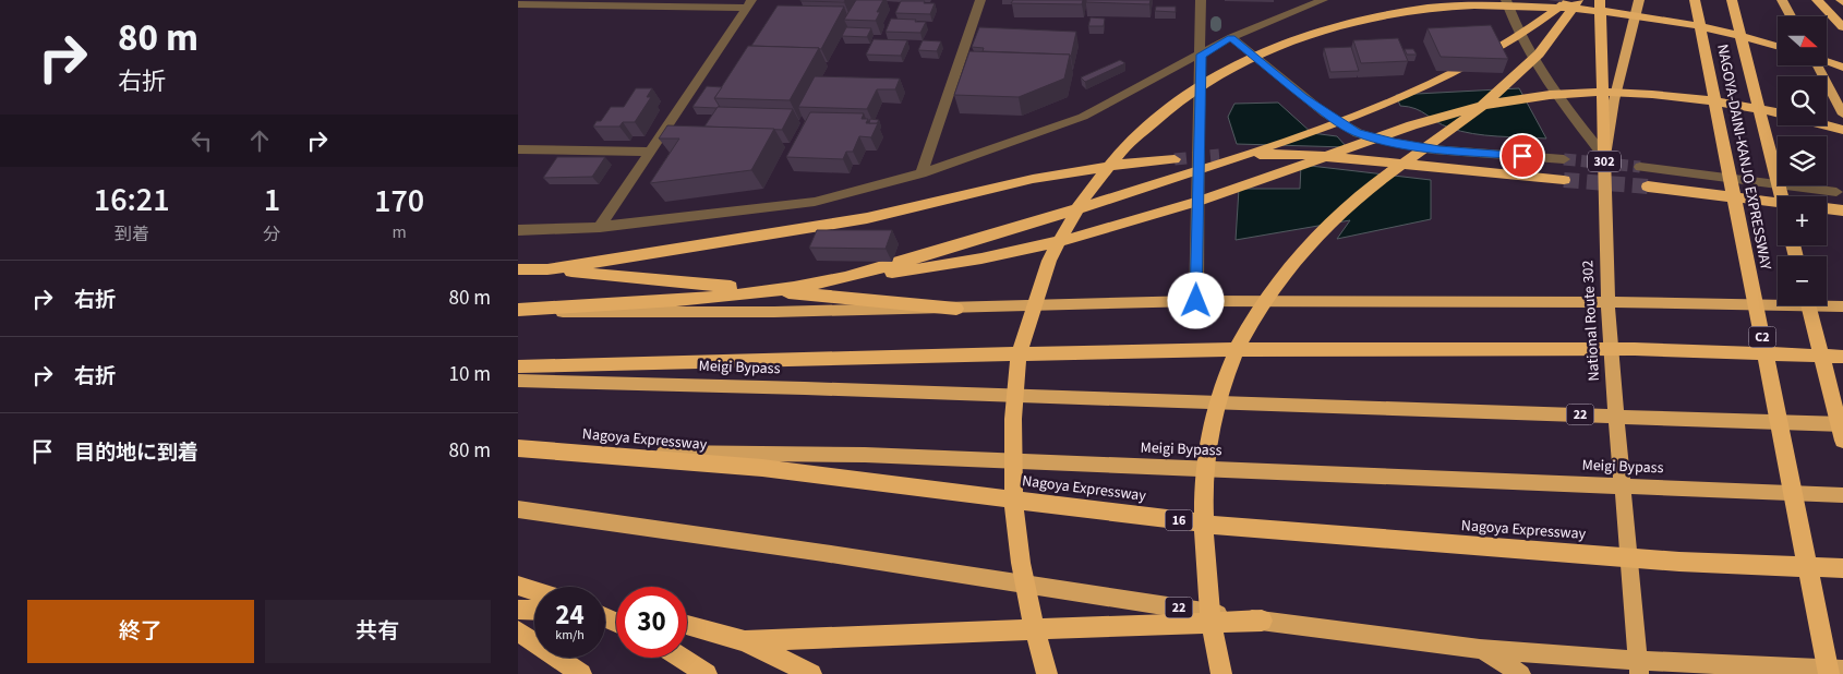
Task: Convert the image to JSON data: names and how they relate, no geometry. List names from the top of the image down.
{
  "streets": {
    "highway": [
      "NAGOYA-DAINI-KANJO EXPRESSWAY",
      "302",
      "National Route 302",
      "C2",
      "Meigi Bypass",
      "22",
      "Nagoya Expressway",
      "16"
    ]
  },
  "crossings": [
    ["National Route 302", "22"],
    ["Meigi Bypass", "Nagoya Expressway"]
  ],
  "north": "right",
  "page": {
    "turn": ["80 m", "右折"],
    "map_buttons": ["+", "−"],
    "eta": [
      "16:21",
      "到着",
      "1",
      "分",
      "170",
      "m"
    ],
    "list": [
      {
        "name": "右折",
        "value": "80 m"
      },
      {
        "name": "右折",
        "value": "10 m"
      },
      {
        "name": "目的地に到着",
        "value": "80 m"
      }
    ],
    "speed": "24 km/h",
    "limit": "30",
    "buttons": ["終了", "共有"]
  }
}
